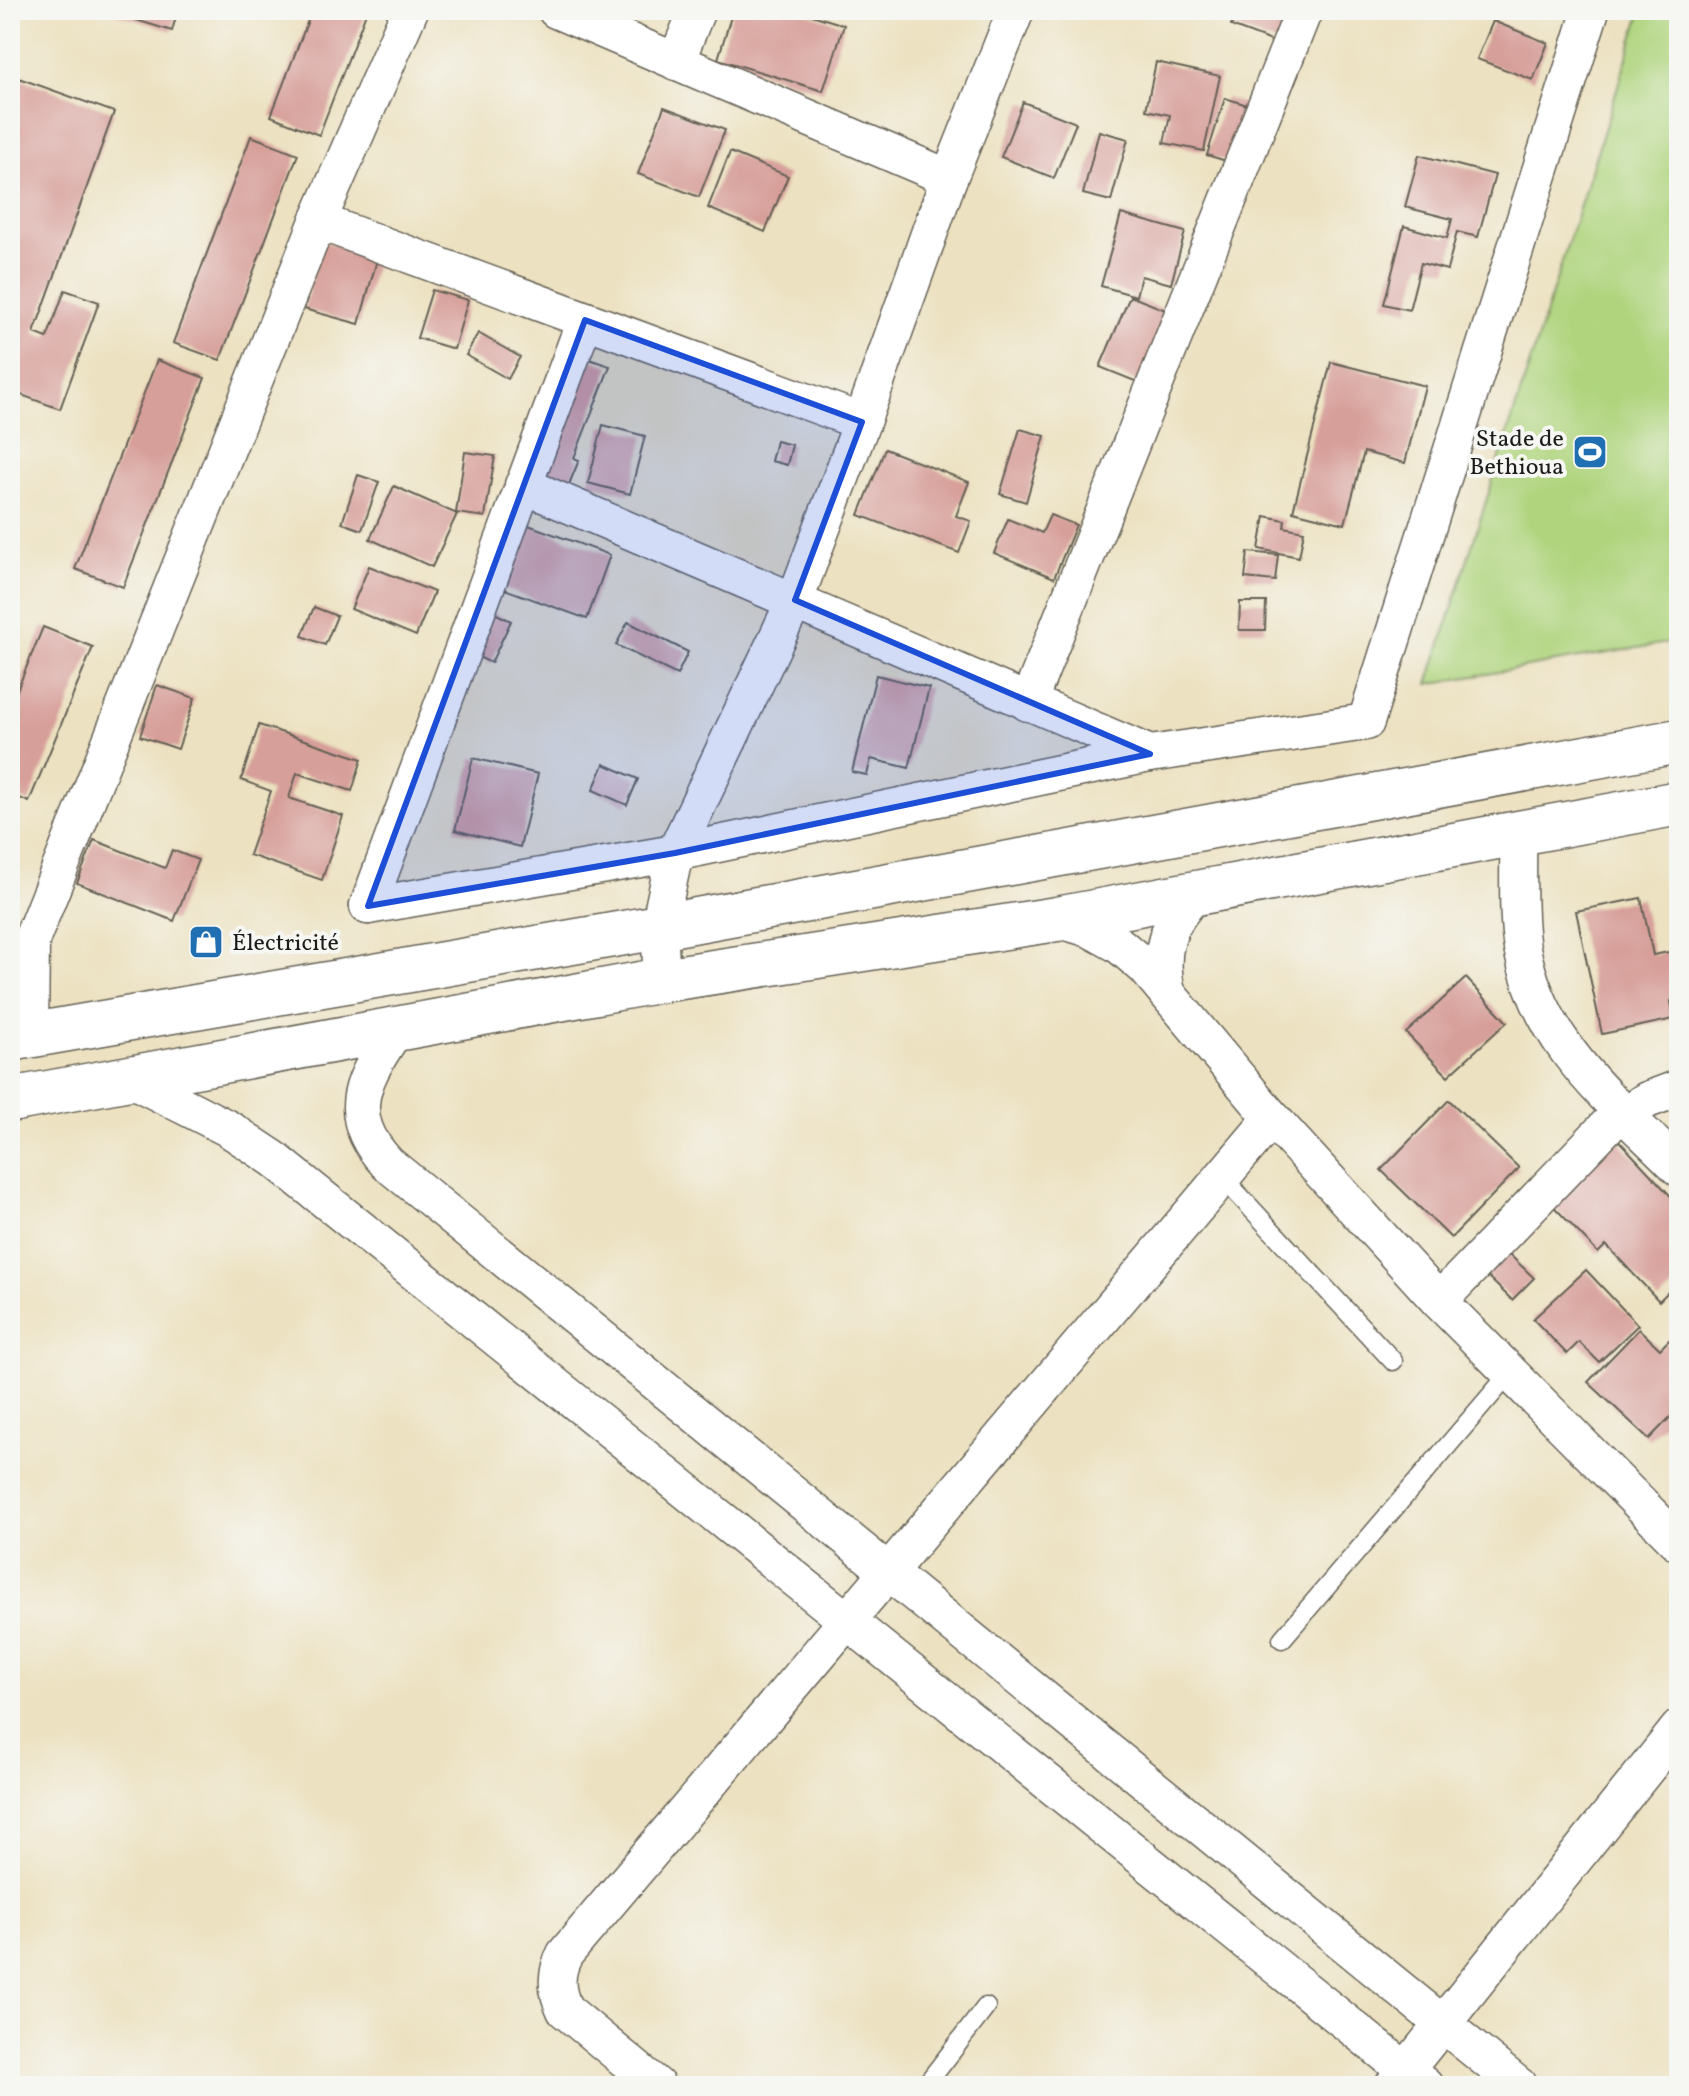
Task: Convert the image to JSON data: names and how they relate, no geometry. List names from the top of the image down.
{
  "places": {
    "sports": ["Stade de Bethioua"],
    "shop": ["Électricité"]
  }
}
